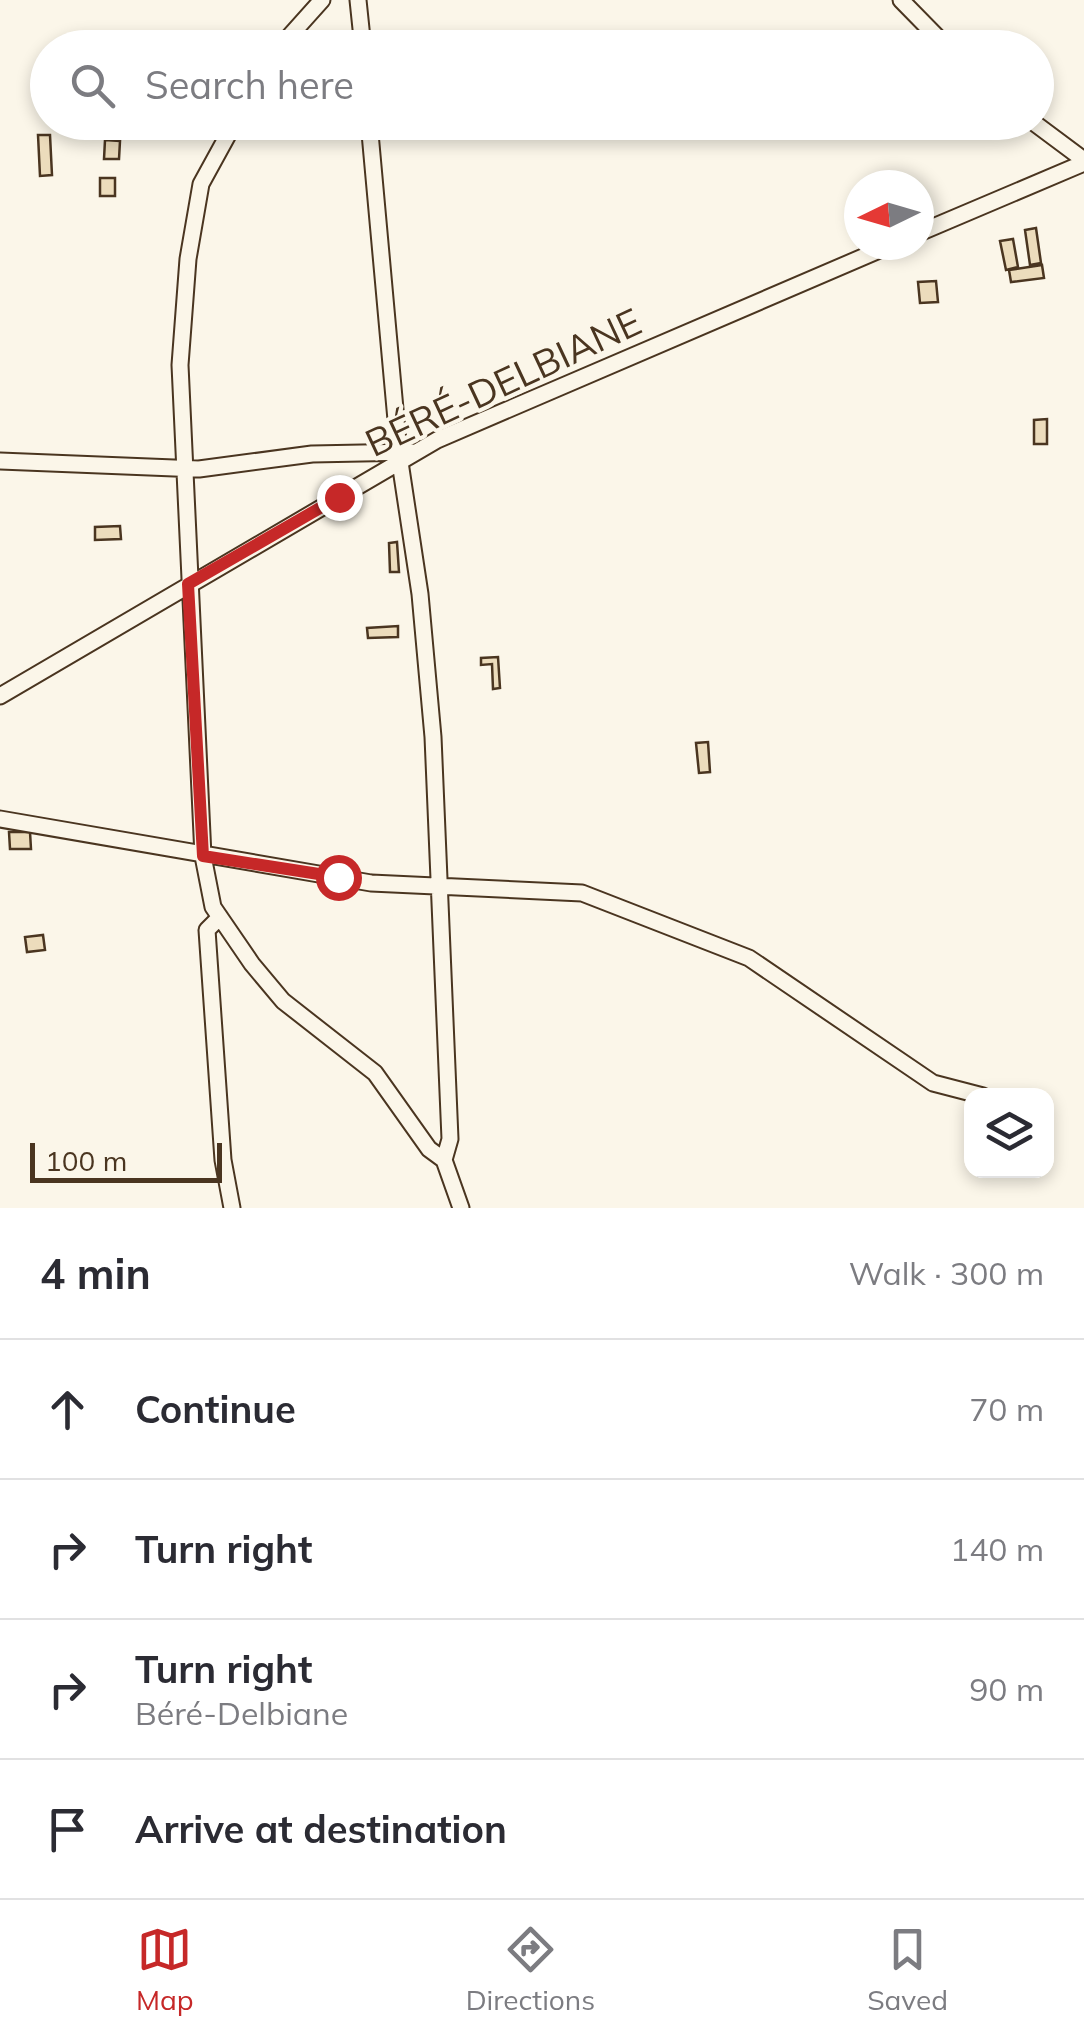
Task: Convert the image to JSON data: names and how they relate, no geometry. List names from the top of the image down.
{
  "streets": {
    "street": ["BÉRÉ-DELBIANE"]
  },
  "scale_bar": "100 m",
  "north": "left",
  "page": {
    "search": "Search here",
    "scale": "100 m",
    "heading": ["4 min", "Walk · 300 m"],
    "list": [
      ["Continue", "70 m"],
      ["Turn right", "140 m"],
      ["Turn right", "Béré-Delbiane", "90 m"],
      "Arrive at destination"
    ],
    "nav": ["Map", "Directions", "Saved"]
  }
}
